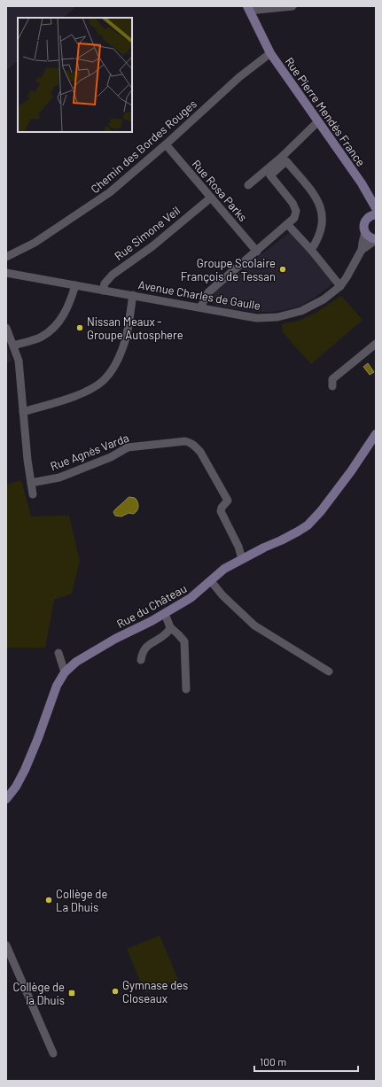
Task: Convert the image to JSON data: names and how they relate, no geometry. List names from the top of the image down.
{
  "streets": {
    "street": [
      "Rue Pierre Mendès France",
      "Chemin des Bordes Rouges",
      "Rue Rosa Parks",
      "Rue Simone Veil",
      "Avenue Charles de Gaulle",
      "Rue Agnès Varda",
      "Rue du Château"
    ]
  },
  "crossings": [
    ["Rue Pierre Mendès France", "Chemin des Bordes Rouges"],
    ["Rue Pierre Mendès France", "Avenue Charles de Gaulle"],
    ["Chemin des Bordes Rouges", "Rue Rosa Parks"],
    ["Rue Rosa Parks", "Rue Simone Veil"],
    ["Rue Simone Veil", "Avenue Charles de Gaulle"],
    ["Rue Agnès Varda", "Rue du Château"]
  ],
  "places": {
    "other": [
      "Groupe Scolaire François de Tessan",
      "Nissan Meaux - Groupe Autosphere",
      "Collège de La Dhuis",
      "Gymnase des Closeaux"
    ],
    "transit": ["Collège de la Dhuis"]
  },
  "scale_bar": "100 m"
}
